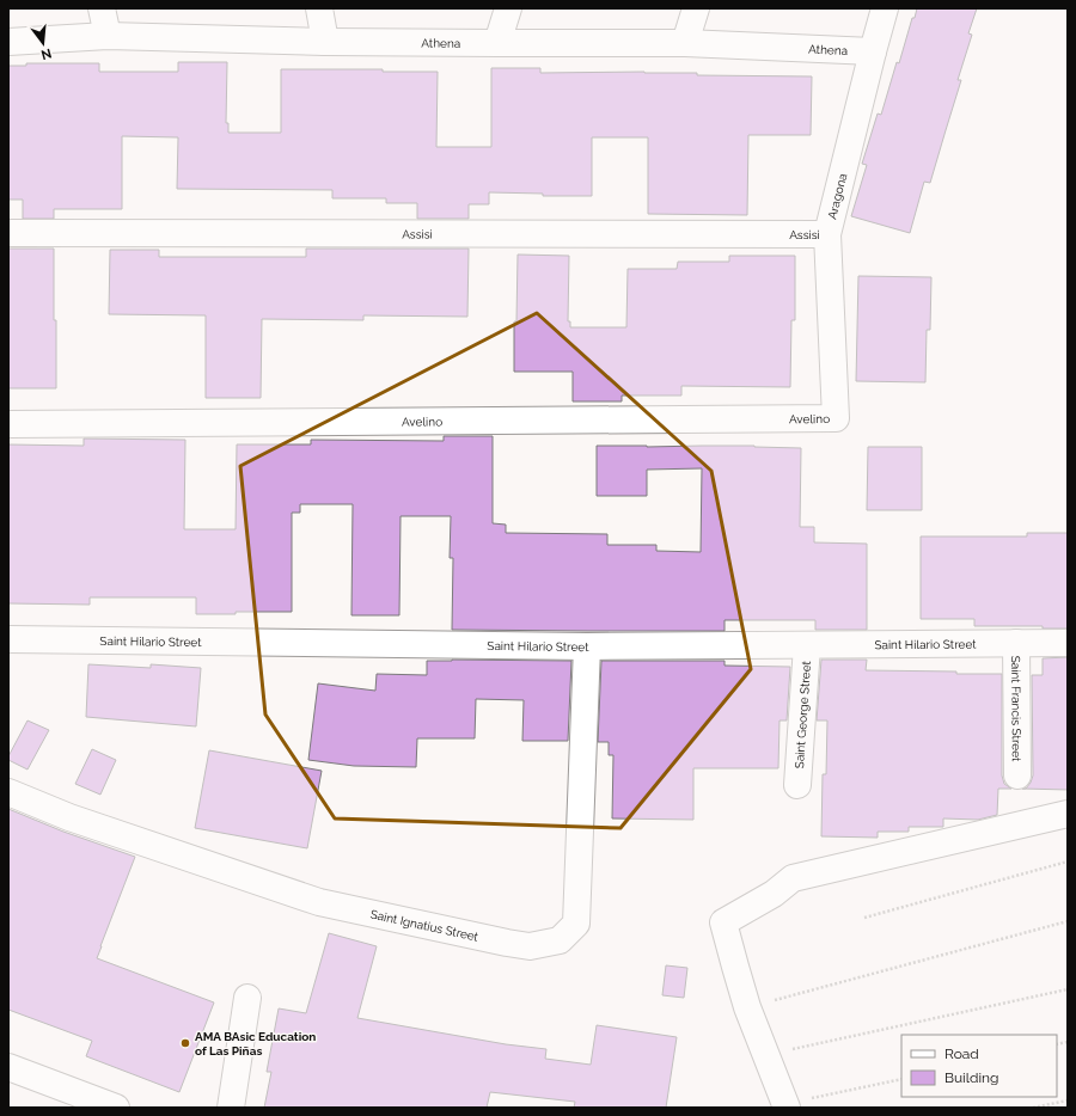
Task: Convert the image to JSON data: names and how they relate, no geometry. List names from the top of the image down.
{
  "streets": {
    "street": [
      "Athena",
      "Aragona",
      "Assisi",
      "Avelino",
      "Saint Hilario Street",
      "Saint Francis Street",
      "Saint George Street",
      "Saint Ignatius Street"
    ]
  },
  "crossings": [
    ["Athena", "Aragona"],
    ["Aragona", "Assisi"],
    ["Aragona", "Avelino"],
    ["Saint Hilario Street", "Saint Francis Street"],
    ["Saint Hilario Street", "Saint George Street"],
    ["Saint Hilario Street", "Saint Ignatius Street"]
  ],
  "places": ["AMA BAsic Education of Las Piñas"],
  "legend": ["Road", "Building"],
  "north": "bottom"
}
